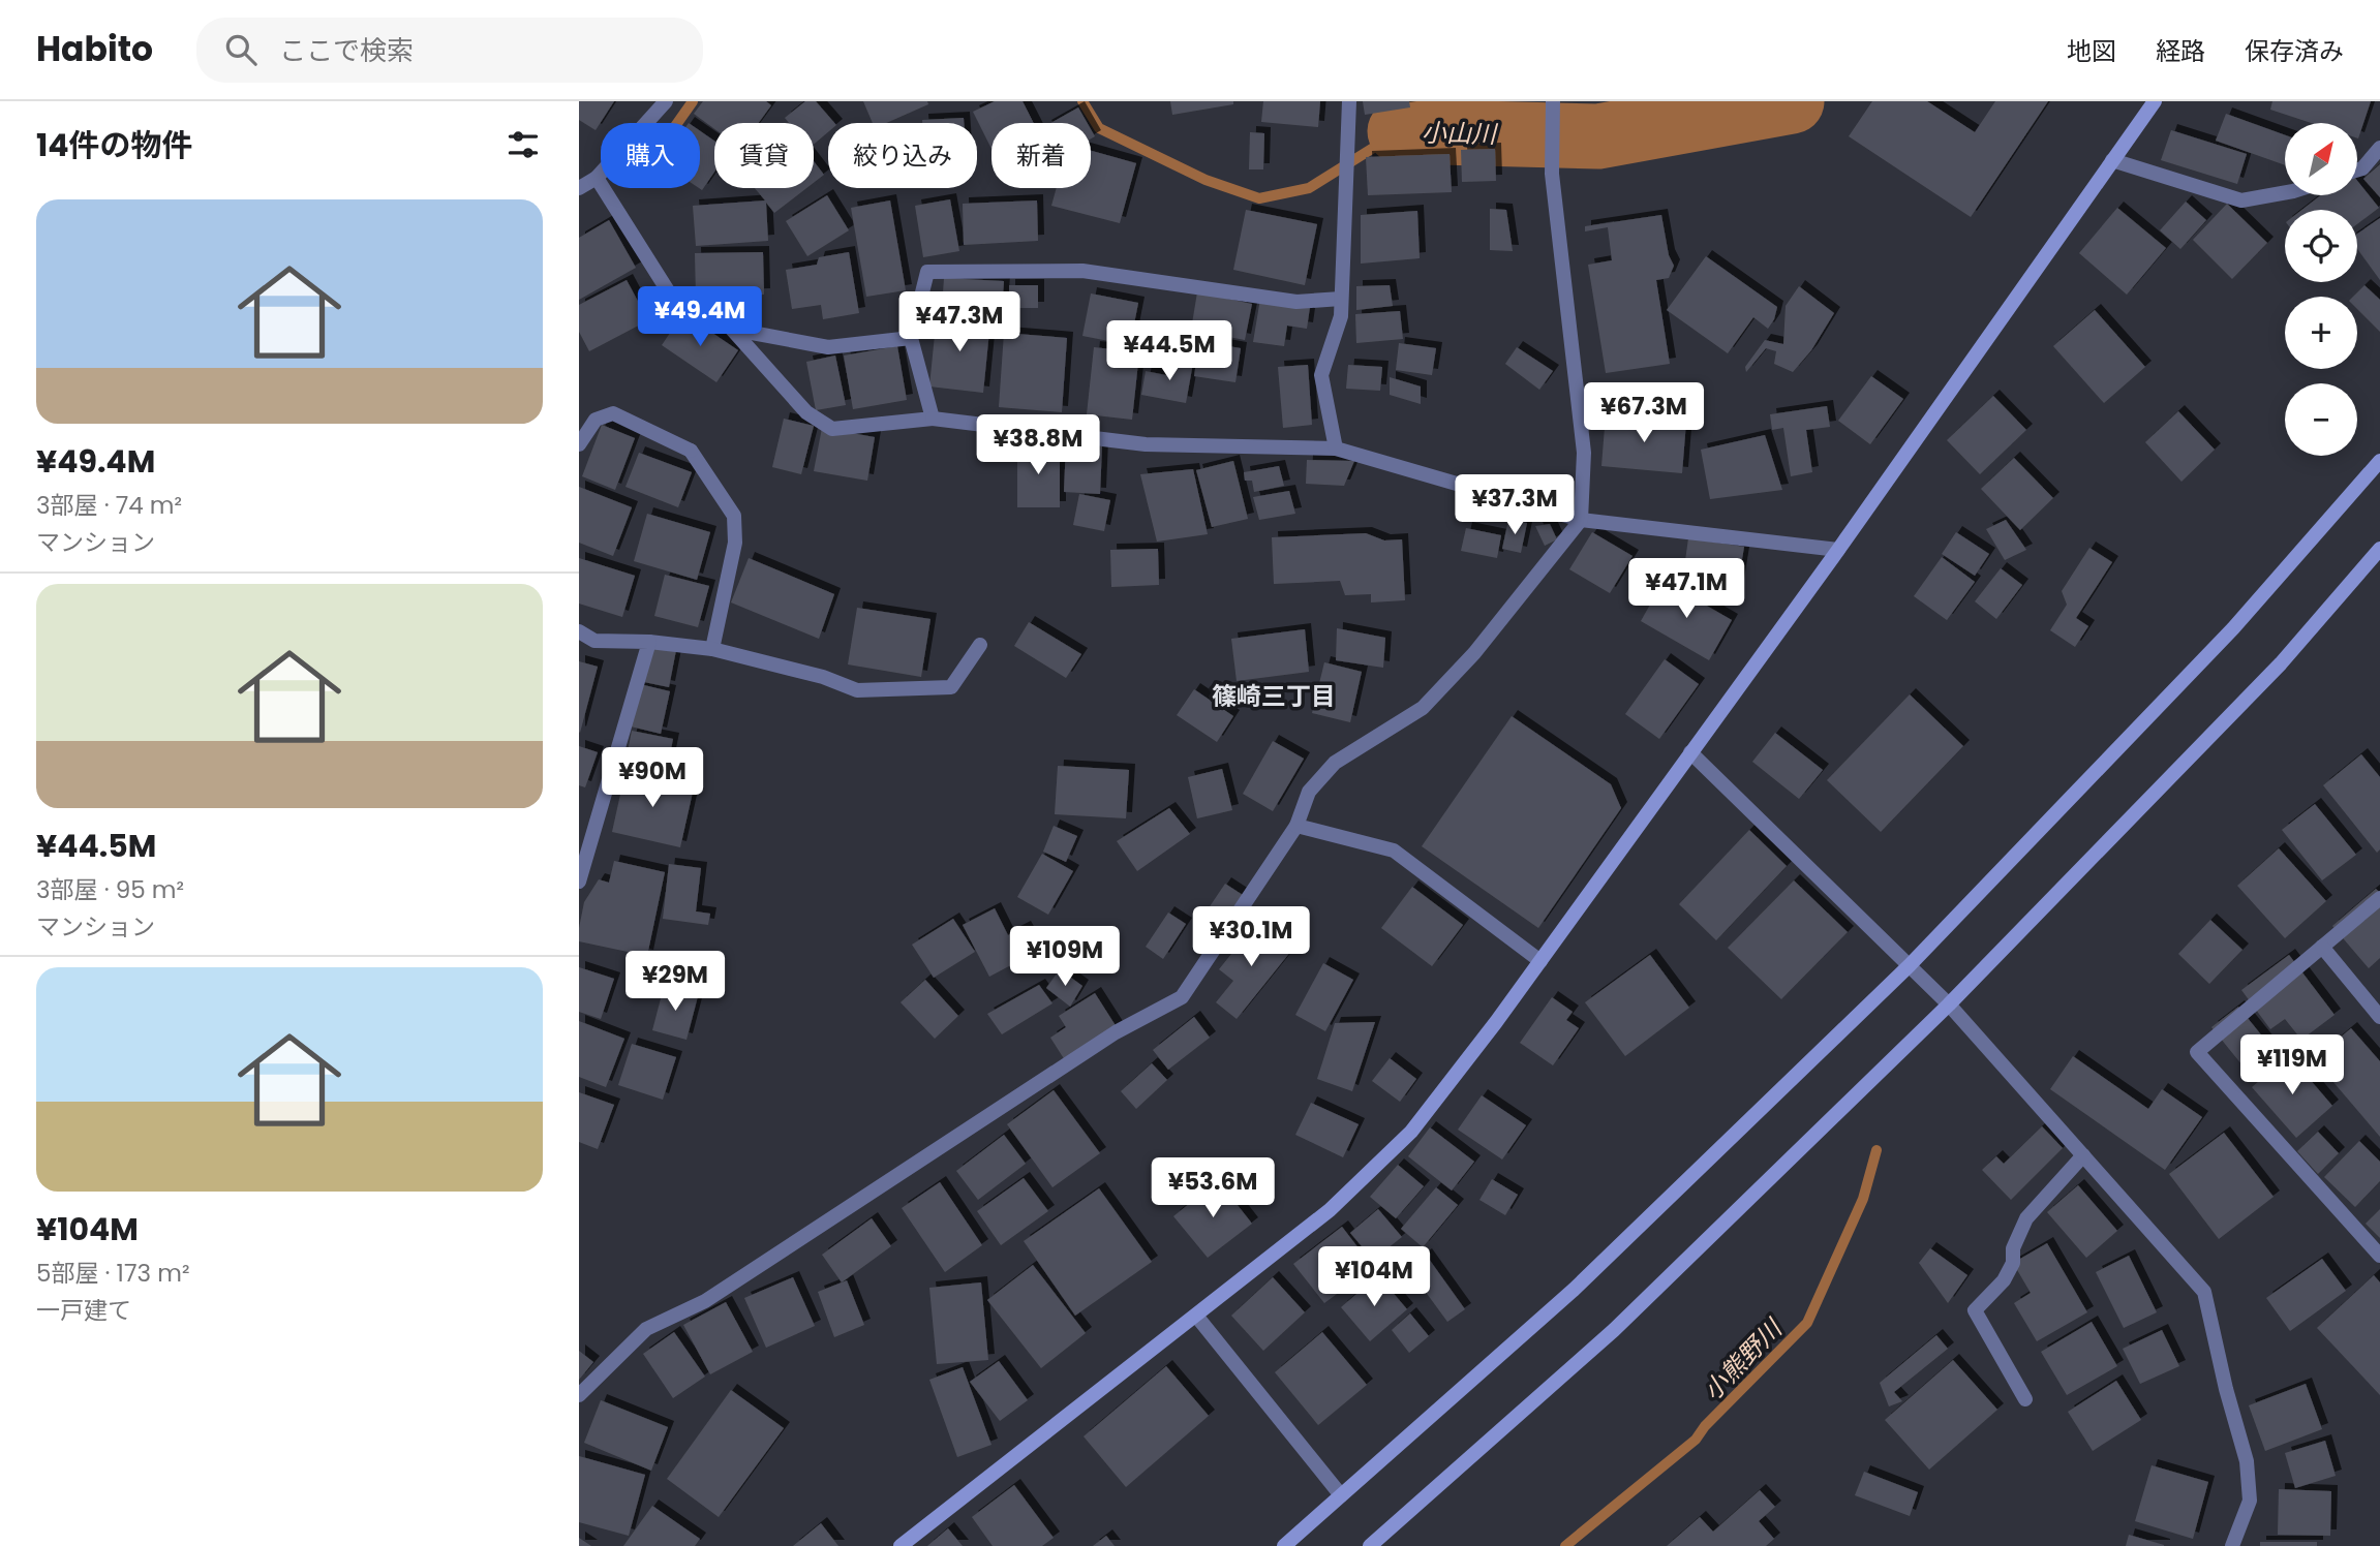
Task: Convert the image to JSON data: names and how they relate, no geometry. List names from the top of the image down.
{
  "districts": ["篠崎三丁目"],
  "water": ["小山川", "小熊野川"],
  "north": "top right",
  "page": {
    "header": "Habito",
    "search": "ここで検索",
    "nav": ["地図", "経路", "保存済み"],
    "heading": "14件の物件",
    "map_buttons": ["+", "−"],
    "chip": [
      "購入",
      "賃貸",
      "絞り込み",
      "新着"
    ],
    "list": [
      {
        "name": "¥49.4M",
        "note": "3部屋 · 74 m² · マンション"
      },
      {
        "name": "¥44.5M",
        "note": "3部屋 · 95 m² · マンション"
      },
      {
        "name": "¥104M",
        "note": "5部屋 · 173 m² · 一戸建て"
      }
    ],
    "price": [
      "¥49.4M",
      "¥47.3M",
      "¥44.5M",
      "¥67.3M",
      "¥38.8M",
      "¥37.3M",
      "¥47.1M",
      "¥90M",
      "¥30.1M",
      "¥109M",
      "¥29M",
      "¥119M",
      "¥53.6M",
      "¥104M"
    ]
  }
}
